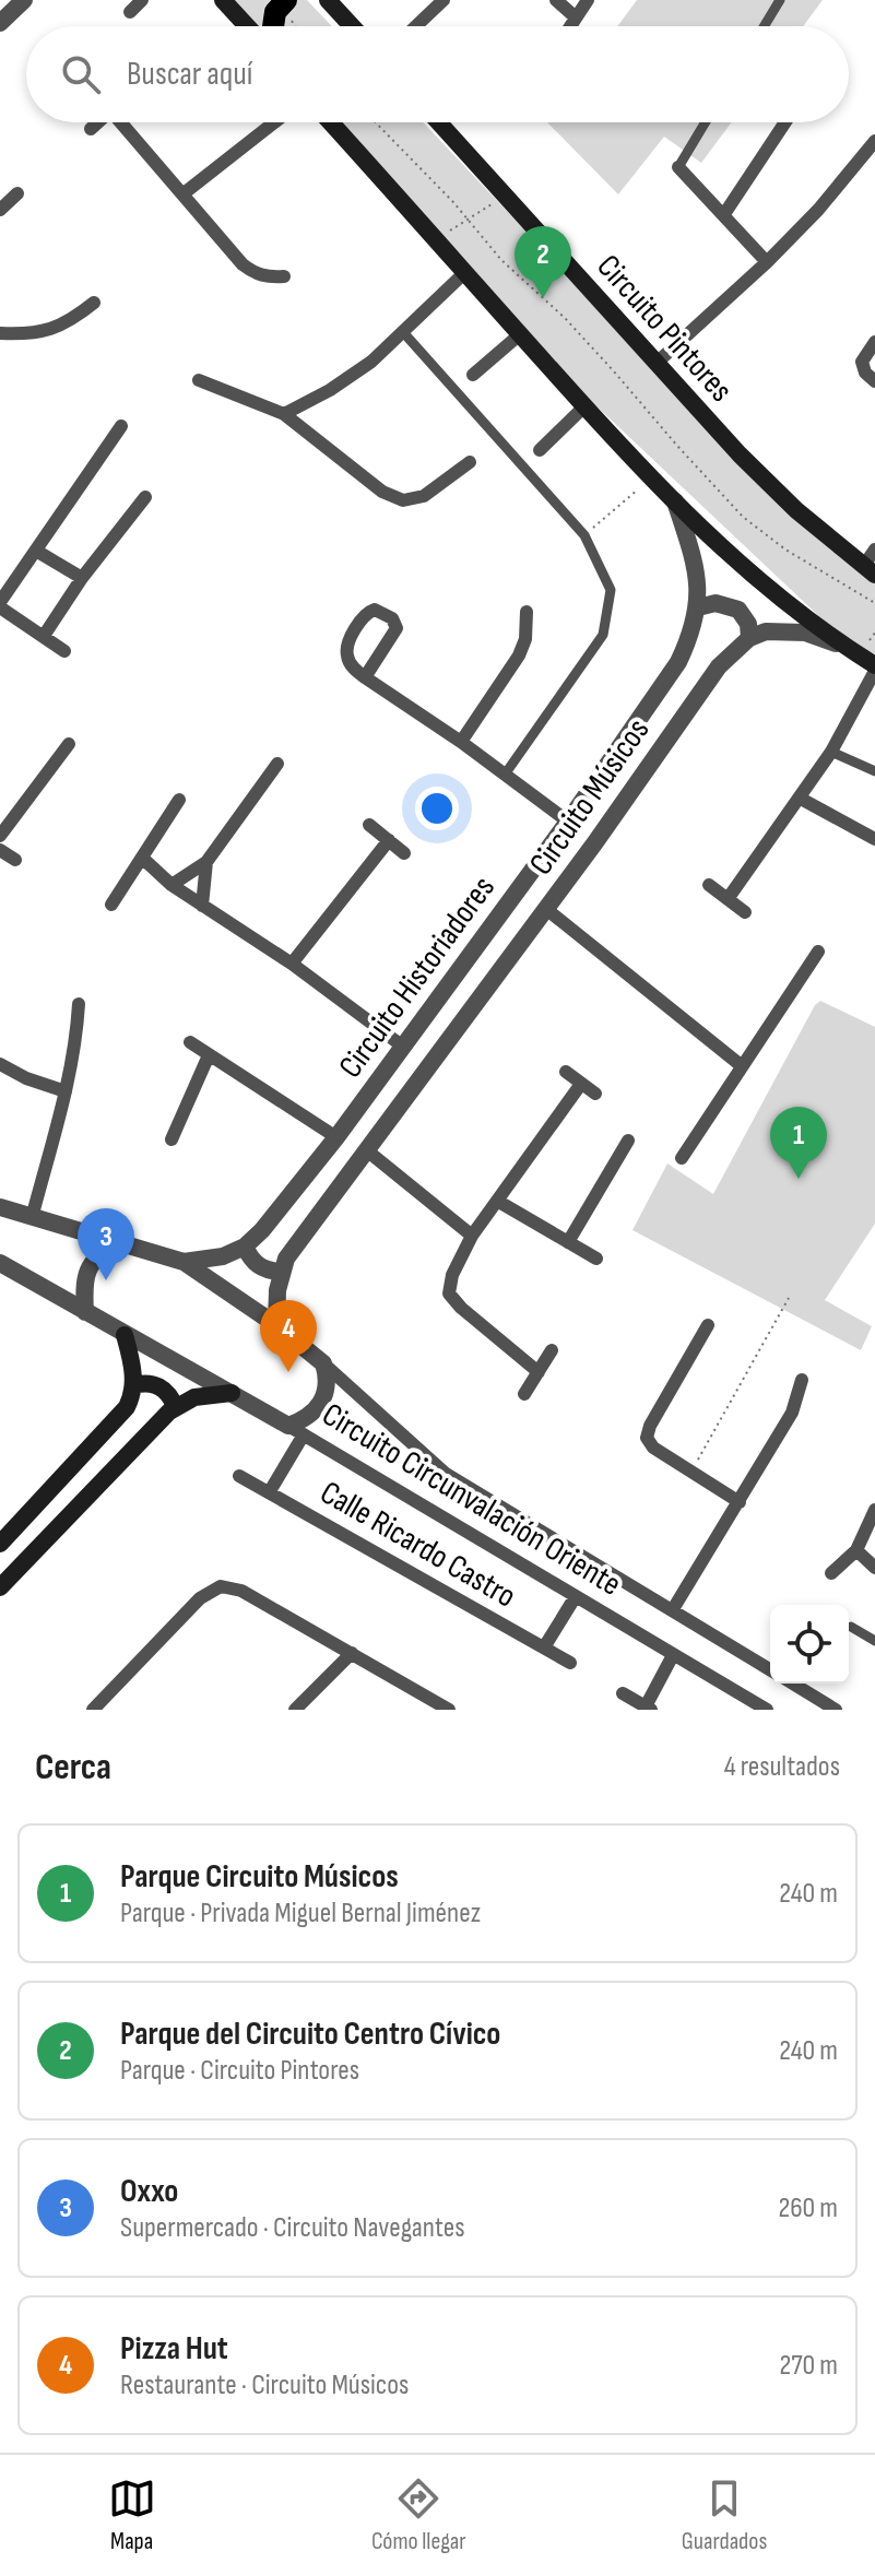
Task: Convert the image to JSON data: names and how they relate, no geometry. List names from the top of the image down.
{
  "streets": {
    "main road": ["Circuito Pintores", "Circuito Historiadores"],
    "street": ["Circuito Músicos", "Circuito Circunvalación Oriente", "Calle Ricardo Castro"]
  },
  "crossings": [
    ["Circuito Circunvalación Oriente", "Calle Ricardo Castro"]
  ],
  "page": {
    "search": "Buscar aquí",
    "pins": [
      "2",
      "1",
      "3",
      "4"
    ],
    "heading": ["Cerca", "4 resultados"],
    "list": [
      {
        "mark": "1",
        "name": "Parque Circuito Músicos",
        "note": "Parque · Privada Miguel Bernal Jiménez",
        "value": "240 m"
      },
      {
        "mark": "2",
        "name": "Parque del Circuito Centro Cívico",
        "note": "Parque · Circuito Pintores",
        "value": "240 m"
      },
      {
        "mark": "3",
        "name": "Oxxo",
        "note": "Supermercado · Circuito Navegantes",
        "value": "260 m"
      },
      {
        "mark": "4",
        "name": "Pizza Hut",
        "note": "Restaurante · Circuito Músicos",
        "value": "270 m"
      }
    ],
    "nav": ["Mapa", "Cómo llegar", "Guardados"]
  }
}
